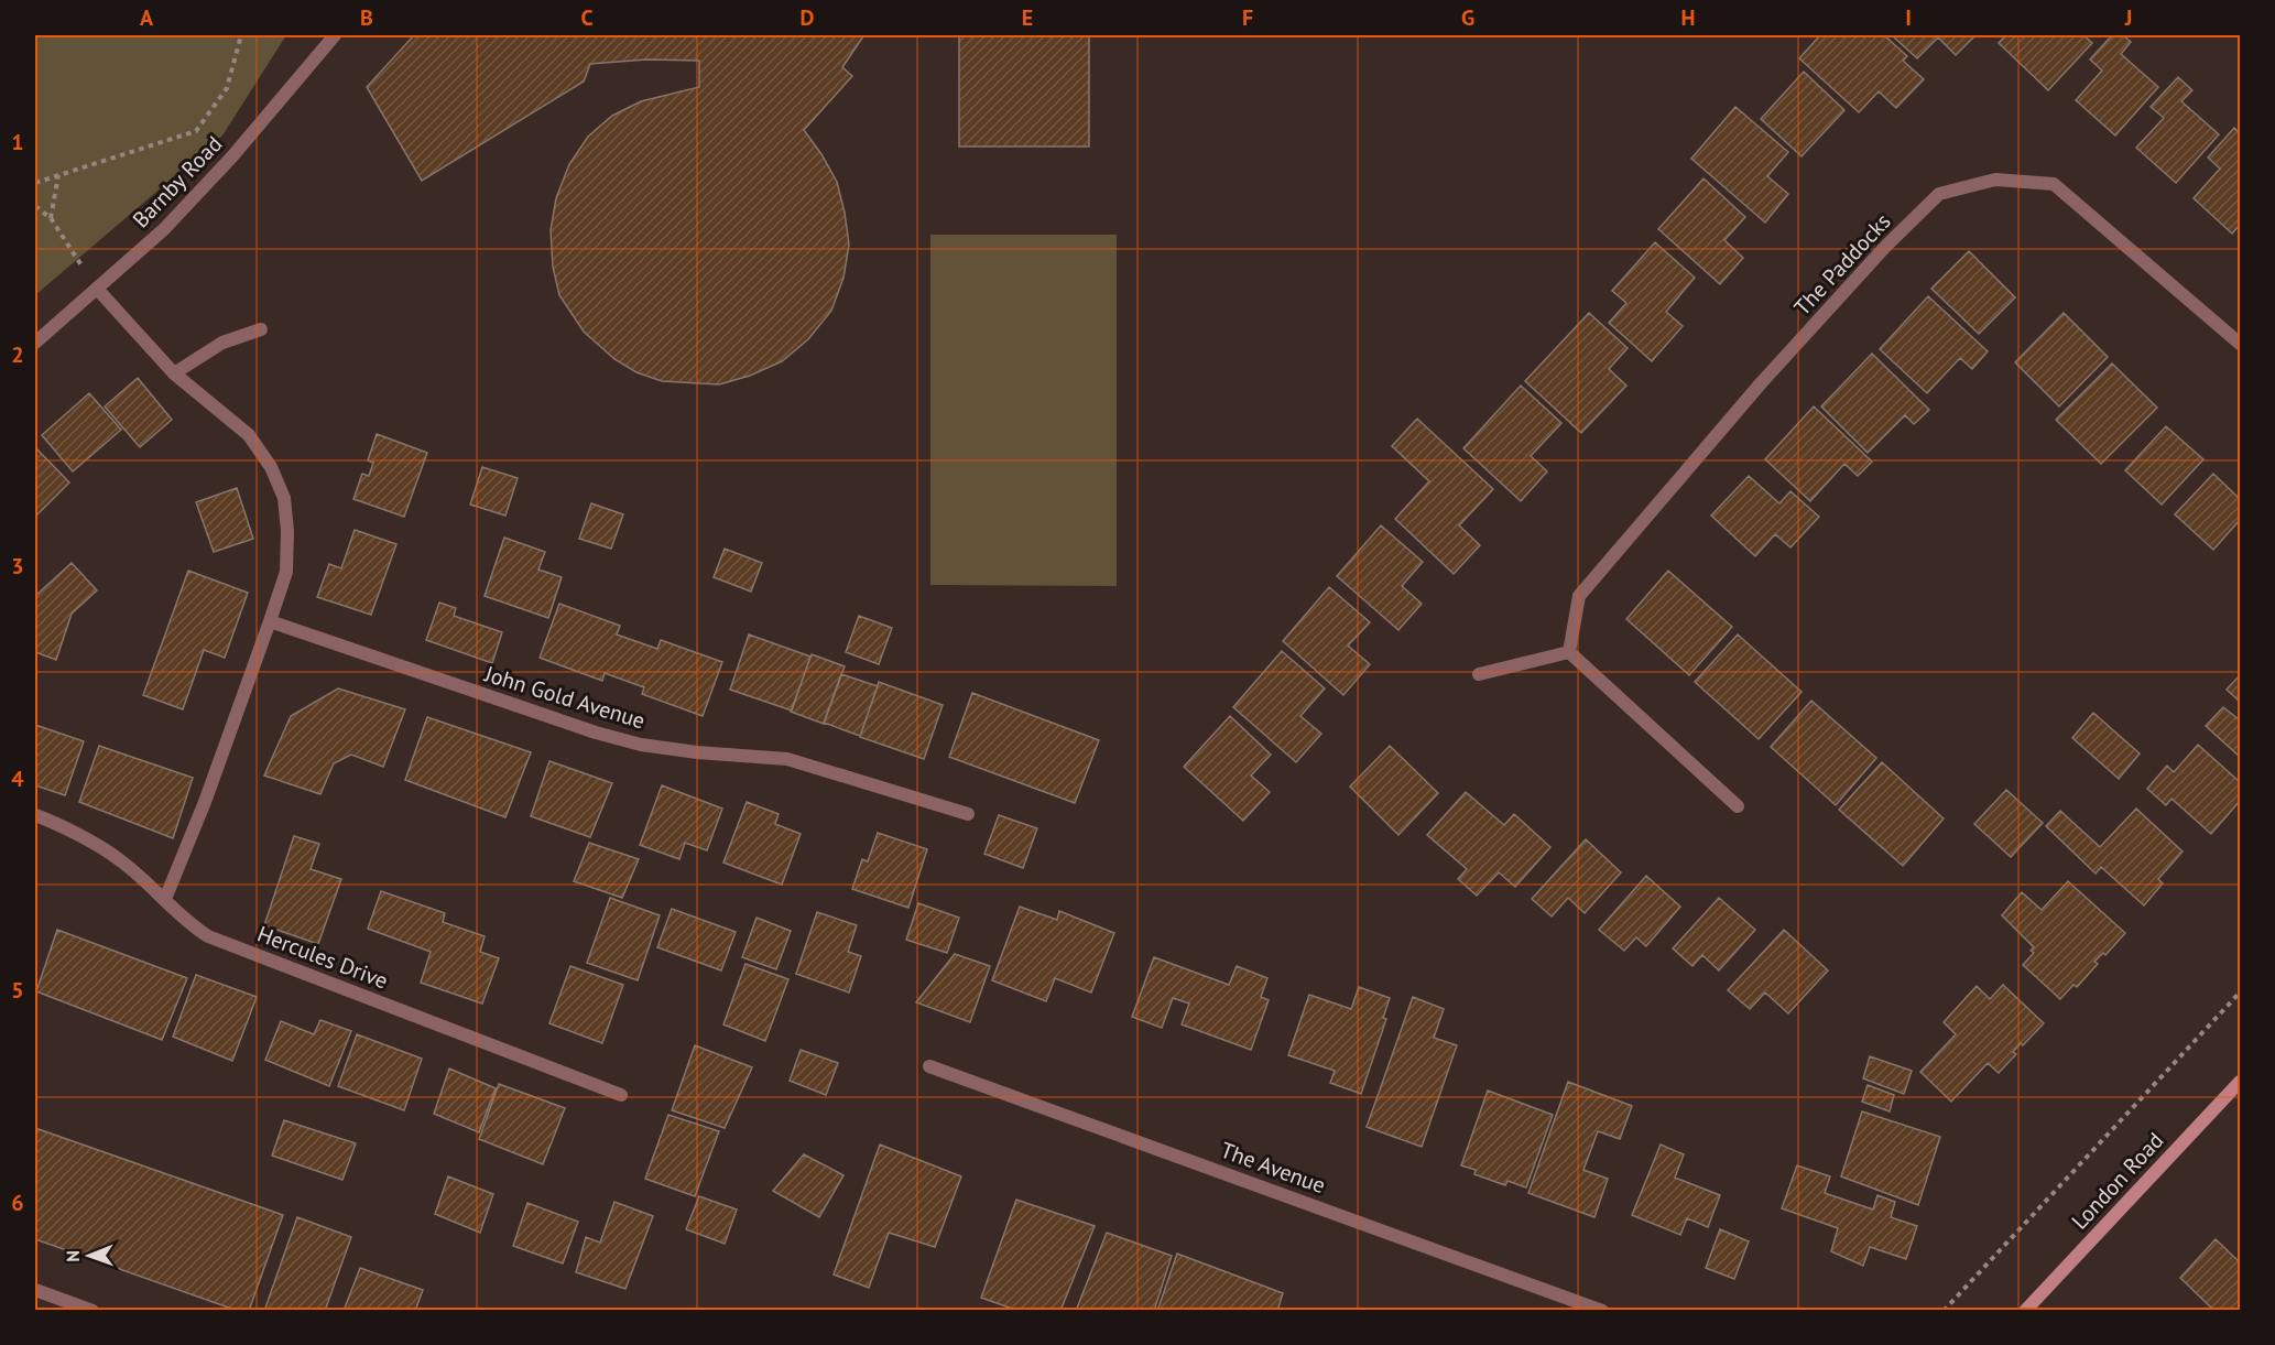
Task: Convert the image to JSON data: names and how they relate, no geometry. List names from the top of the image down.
{
  "streets": {
    "main road": ["London Road"],
    "street": [
      "Barnby Road",
      "The Paddocks",
      "John Gold Avenue",
      "Hercules Drive",
      "The Avenue"
    ]
  },
  "north": "left",
  "grid": {
    "columns": [
      "A",
      "B",
      "C",
      "D",
      "E",
      "F",
      "G",
      "H",
      "I",
      "J"
    ],
    "rows": [
      "1",
      "2",
      "3",
      "4",
      "5",
      "6"
    ]
  }
}
